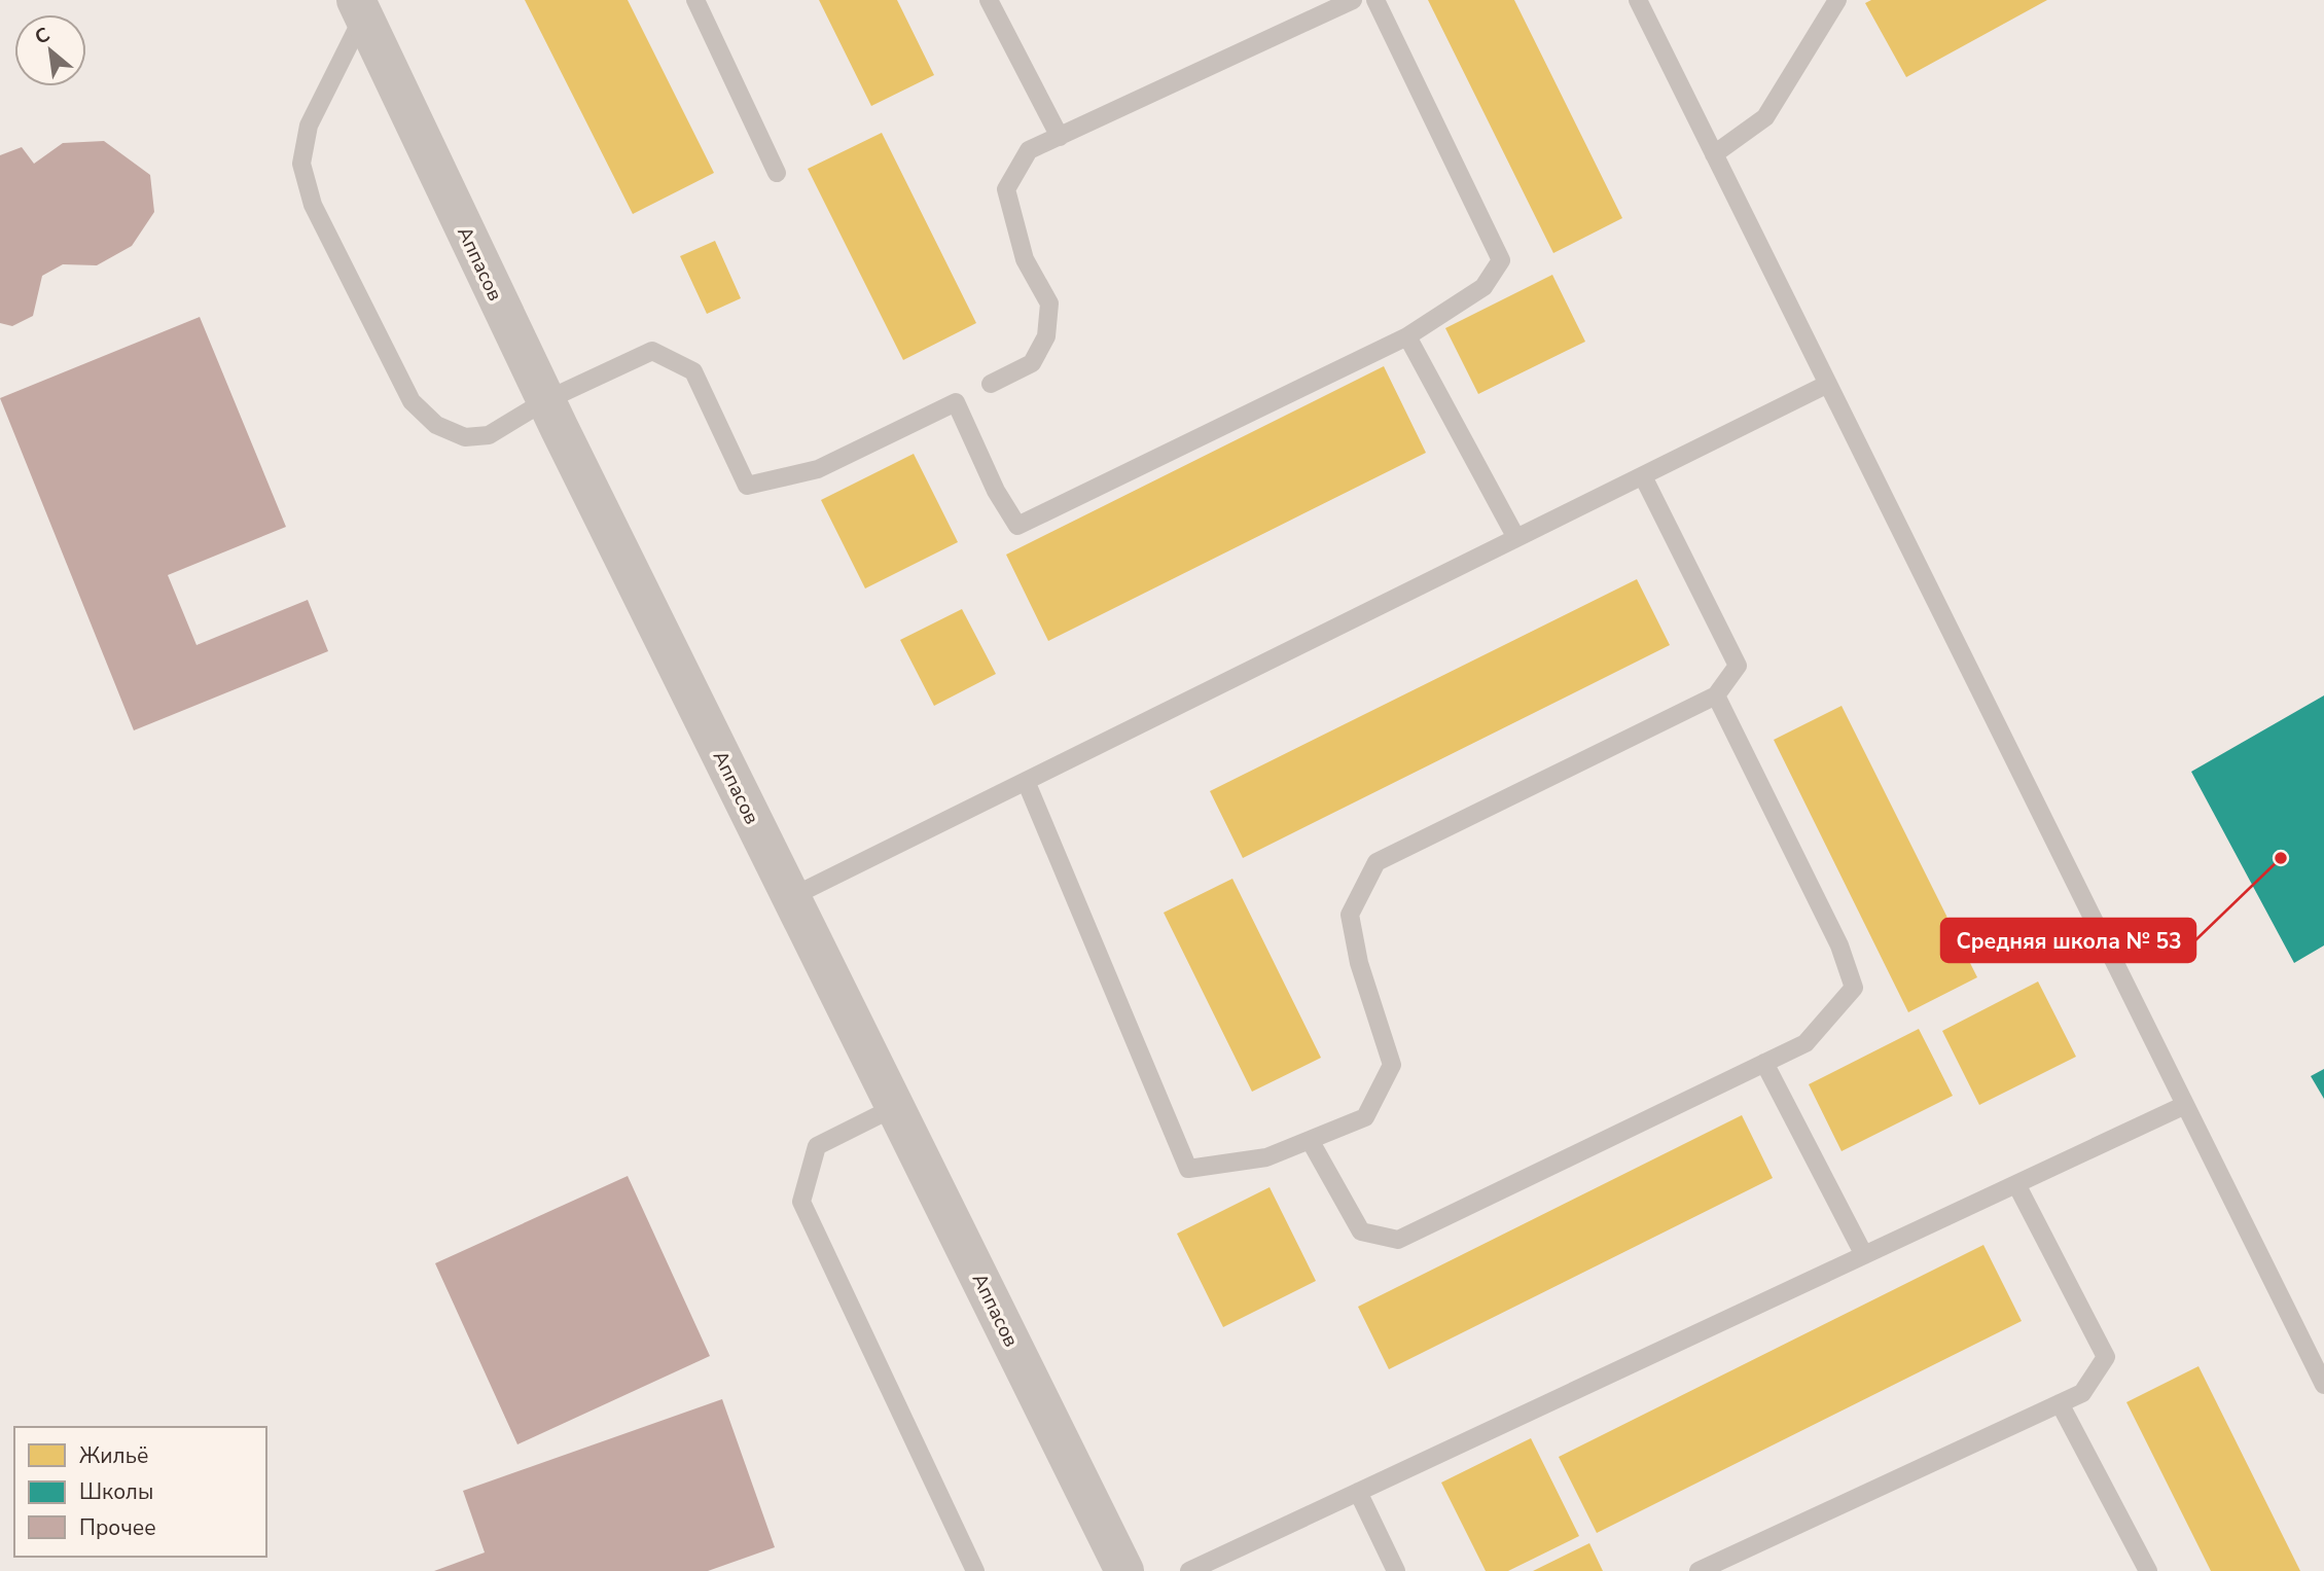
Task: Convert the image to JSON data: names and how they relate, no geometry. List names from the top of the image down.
{
  "streets": {
    "street": ["Аппасов"]
  },
  "places": ["Средняя школа № 53"],
  "legend": ["Жильё", "Школы", "Прочее"],
  "north": "top left"
}
